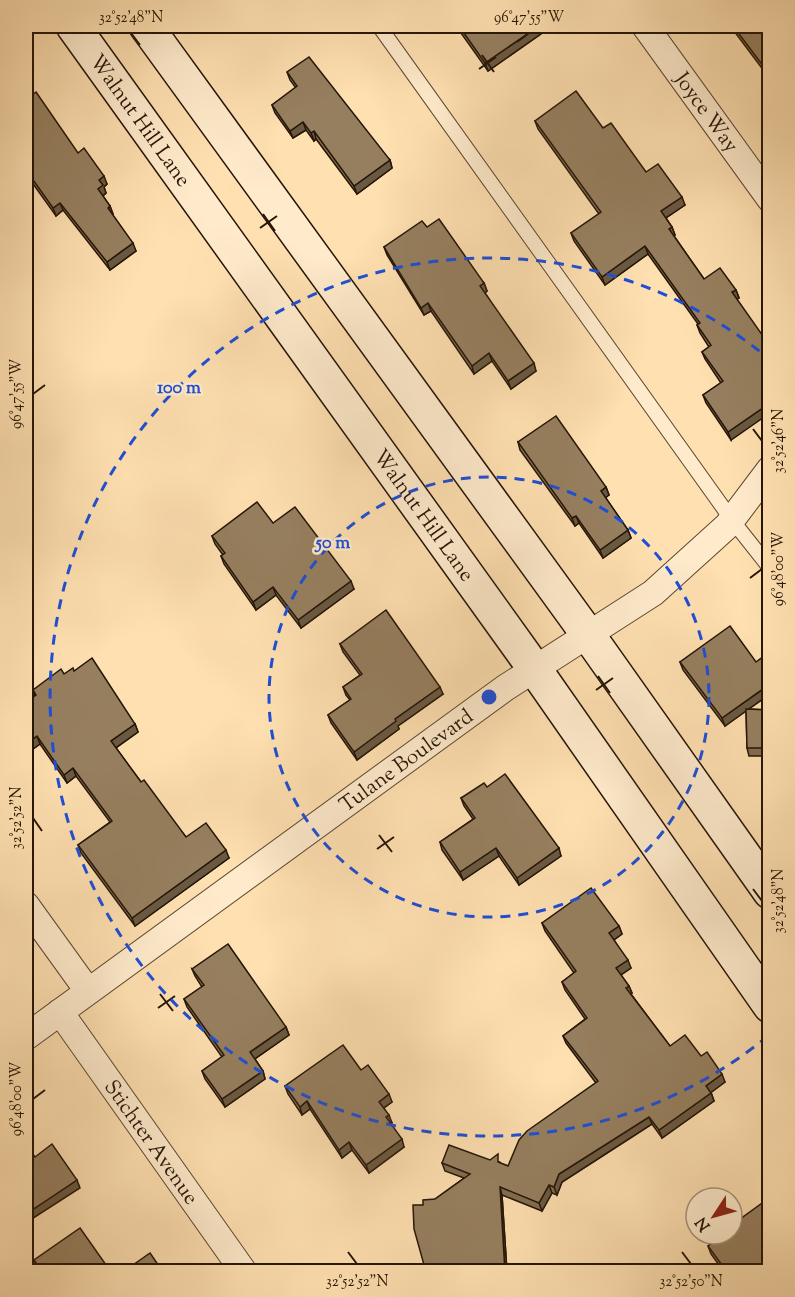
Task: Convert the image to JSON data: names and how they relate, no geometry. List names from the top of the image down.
{
  "streets": {
    "main road": ["Walnut Hill Lane"],
    "street": ["Joyce Way", "Tulane Boulevard", "Stichter Avenue"]
  },
  "crossings": [
    ["Walnut Hill Lane", "Tulane Boulevard"],
    ["Tulane Boulevard", "Stichter Avenue"]
  ],
  "north": "bottom left",
  "coordinates": [
    "32°52'48\"N",
    "96°47'55\"W",
    "32°52'46\"N",
    "96°48'00\"W",
    "32°52'52\"N",
    "32°52'50\"N"
  ],
  "rings": ["100 m", "50 m"]
}
